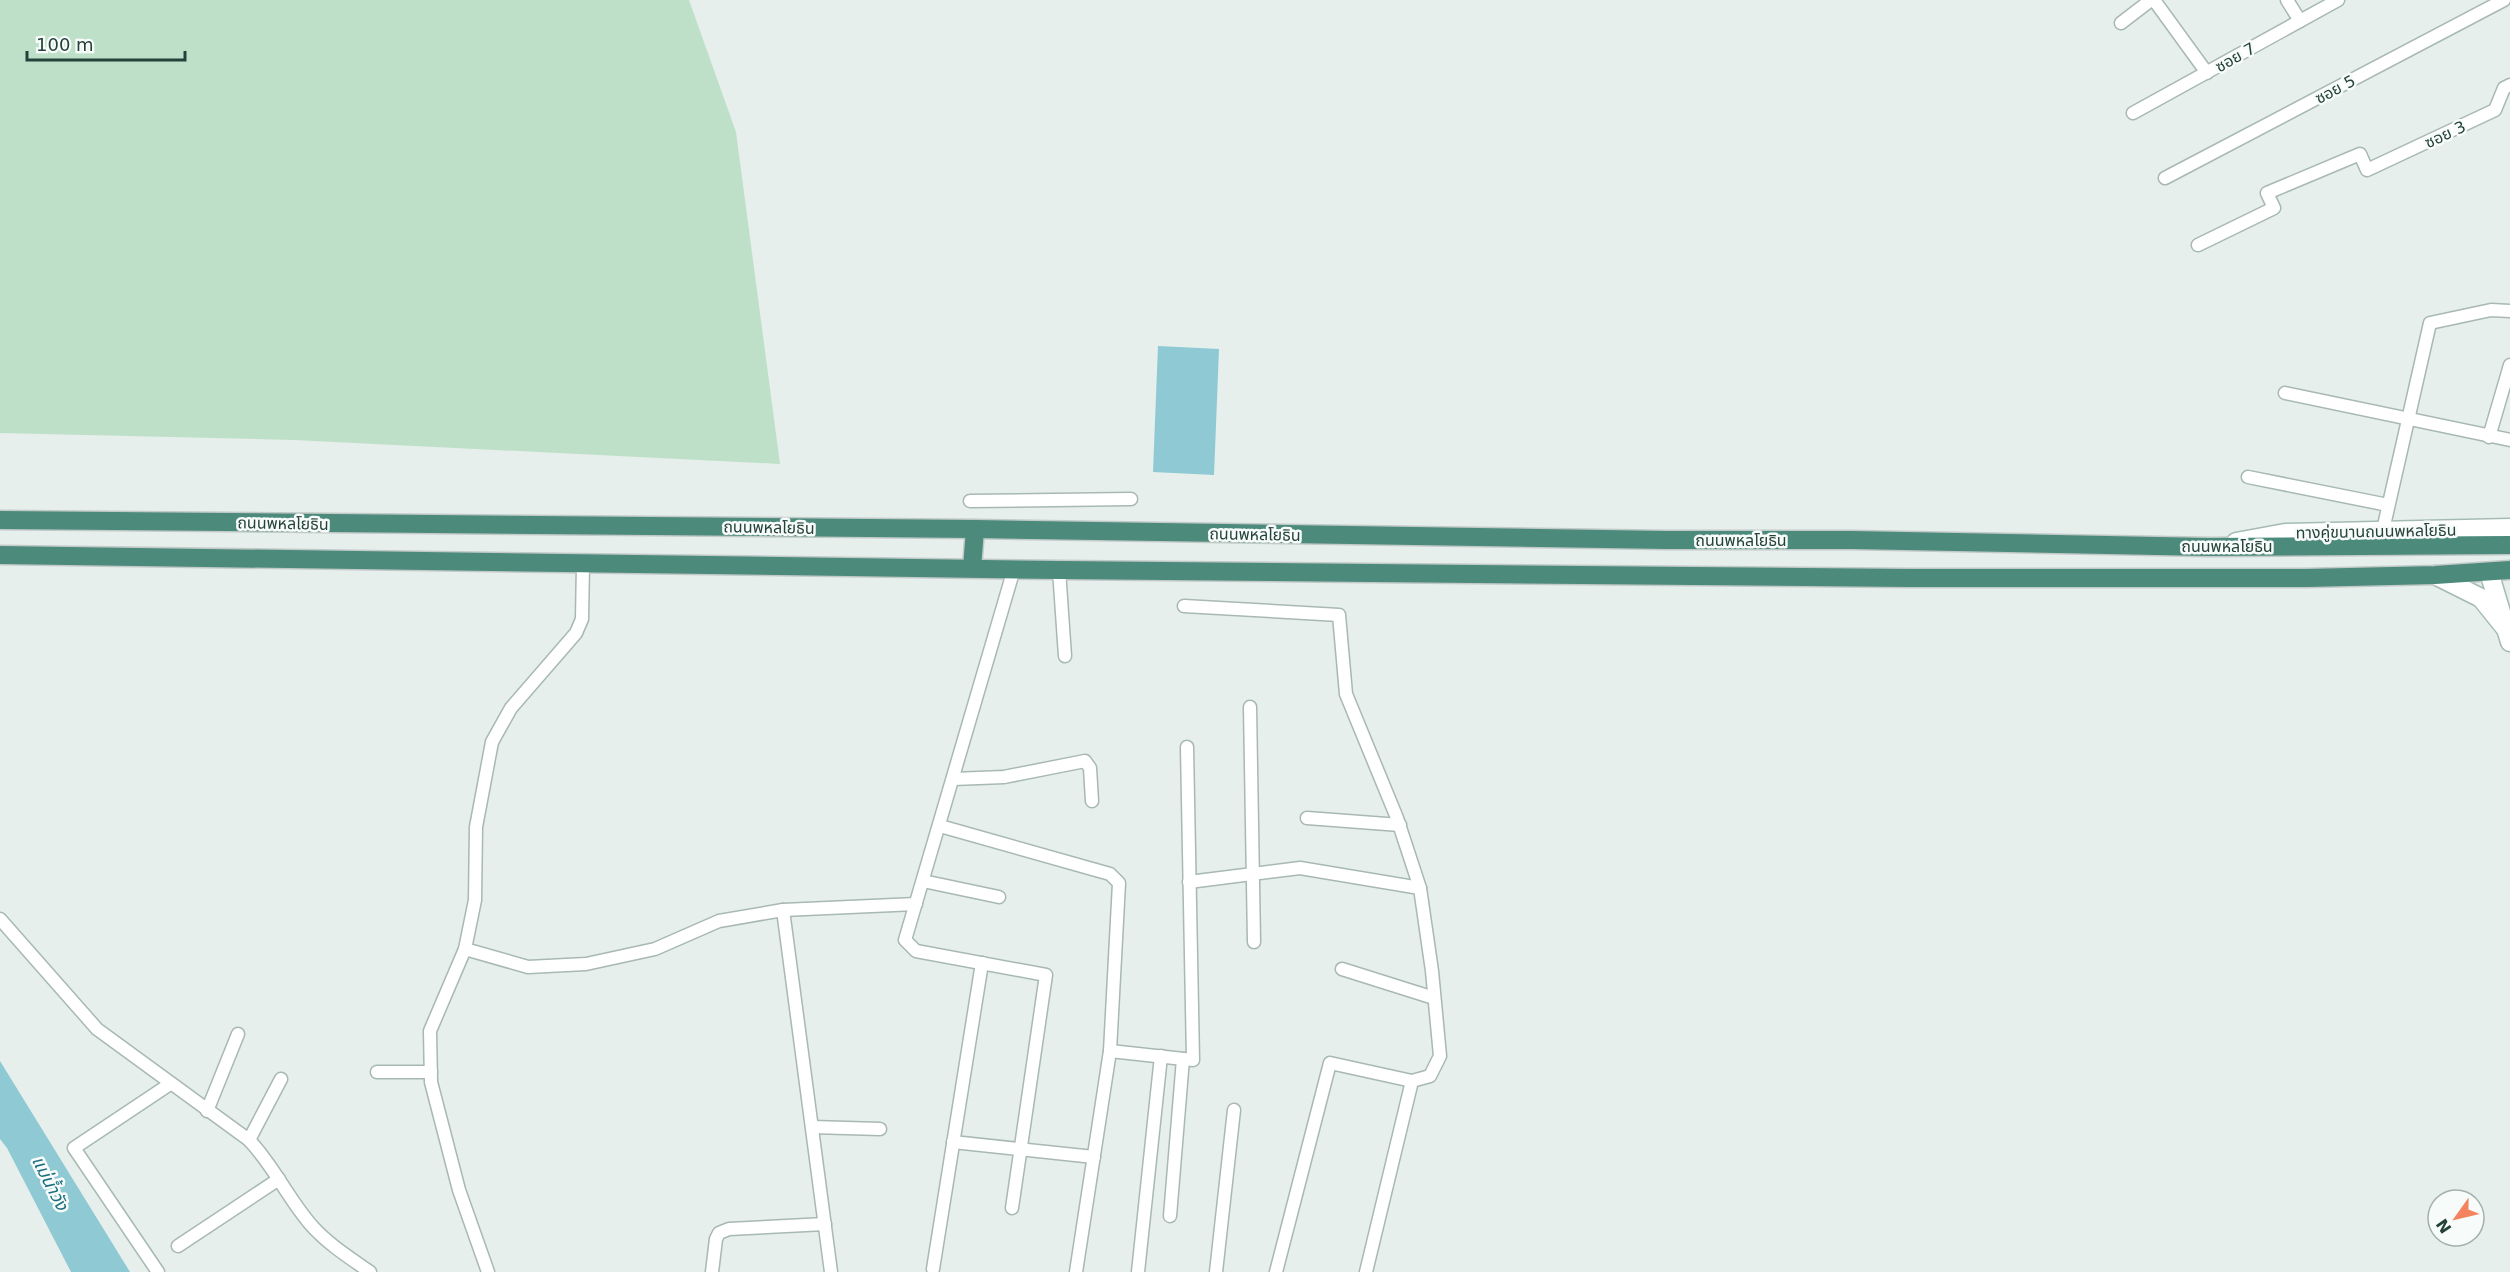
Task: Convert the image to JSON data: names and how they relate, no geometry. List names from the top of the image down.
{
  "streets": {
    "highway": ["ถนนพหลโยธิน"],
    "main road": ["ทางคู่ขนานถนนพหลโยธิน"],
    "street": ["ซอย 7", "ซอย 5", "ซอย 3"]
  },
  "crossings": [
    ["ถนนพหลโยธิน", "ทางคู่ขนานถนนพหลโยธิน"]
  ],
  "water": ["แม่น้ำวัง"],
  "scale_bar": "100 m",
  "north": "bottom left"
}
